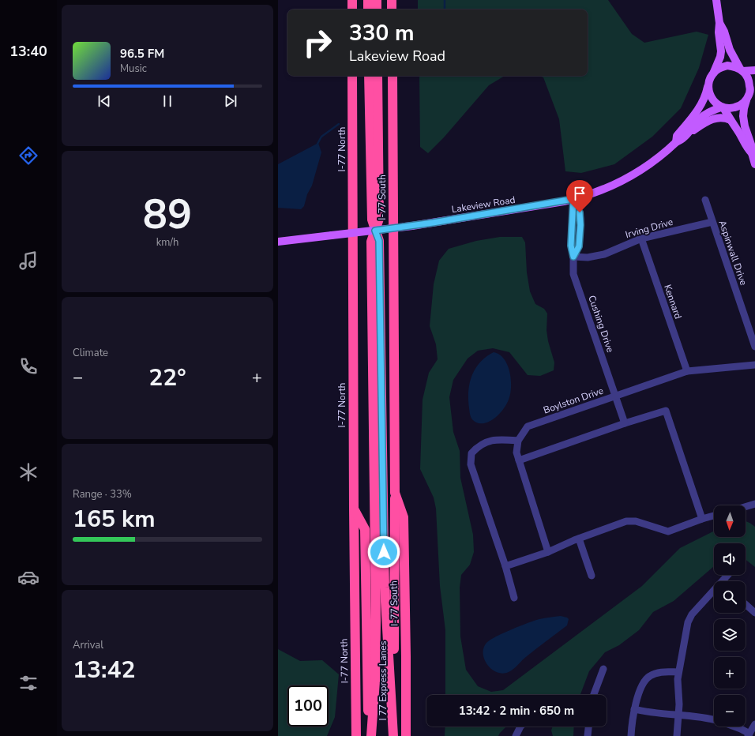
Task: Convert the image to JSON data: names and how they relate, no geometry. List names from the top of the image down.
{
  "streets": {
    "highway": ["I-77 North", "I-77 South", "I 77 Express Lanes"],
    "main road": ["Lakeview Road"],
    "street": [
      "Irving Drive",
      "Aspinwall Drive",
      "Kennard",
      "Cushing Drive",
      "Boylston Drive"
    ]
  },
  "crossings": [
    ["I-77 North", "I 77 Express Lanes"],
    ["I-77 South", "I 77 Express Lanes"],
    ["Lakeview Road", "Cushing Drive"],
    ["Irving Drive", "Aspinwall Drive"],
    ["Irving Drive", "Kennard"],
    ["Irving Drive", "Cushing Drive"],
    ["Kennard", "Boylston Drive"],
    ["Cushing Drive", "Boylston Drive"]
  ],
  "north": "bottom",
  "page": {
    "tabs": "13:40",
    "turn": ["330 m", "Lakeview Road"],
    "song": ["96.5 FM", "Music"],
    "tile": [
      ["89", "km/h"],
      "Climate",
      ["Range · 33%", "165 km"],
      ["Arrival", "13:42"]
    ],
    "heat": ["−", "22°", "+"],
    "map_buttons": ["+", "−"],
    "limit": "100",
    "trip": "13:42 · 2 min · 650 m"
  }
}
